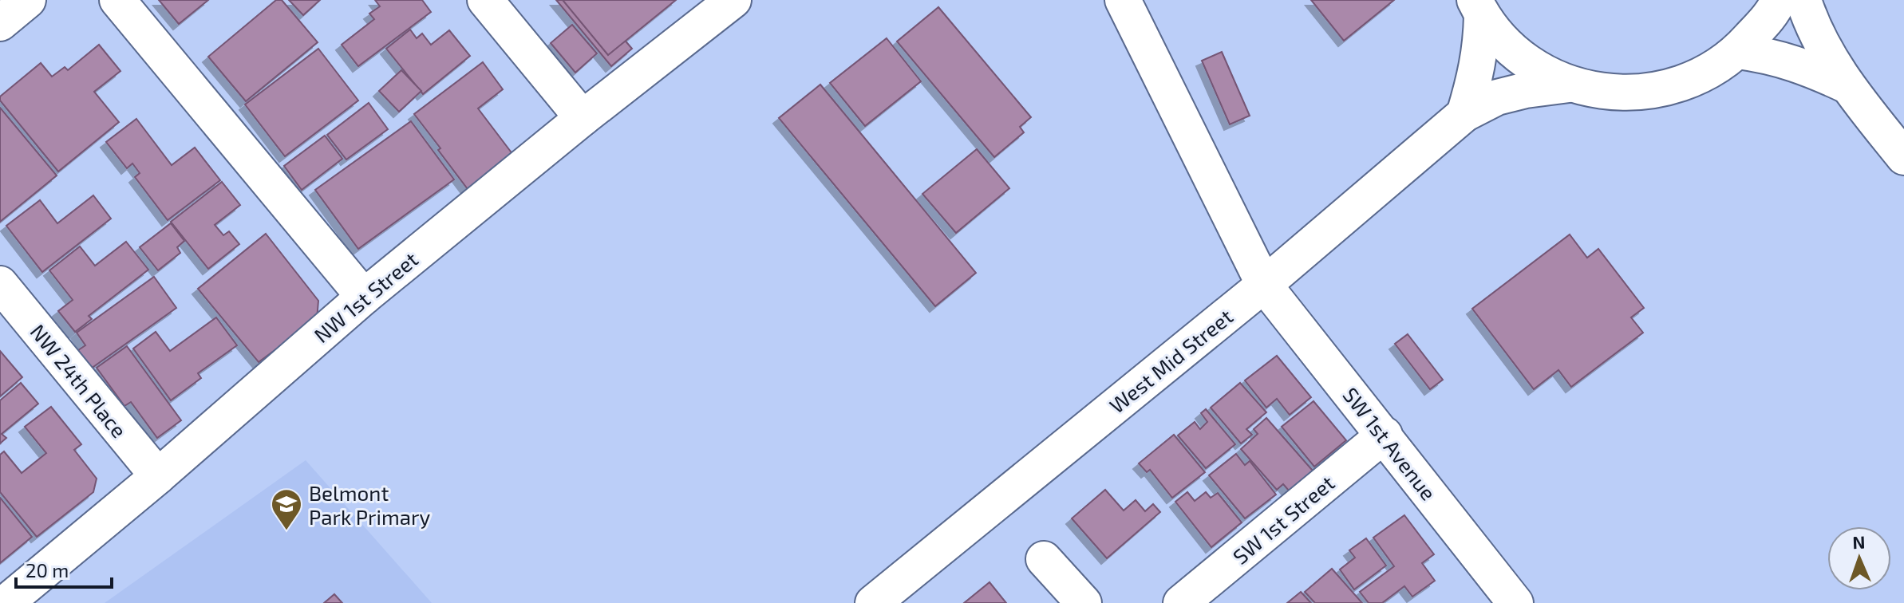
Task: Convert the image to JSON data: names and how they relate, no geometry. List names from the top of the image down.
{
  "streets": {
    "street": [
      "NW 1st Street",
      "West Mid Street",
      "NW 24th Place",
      "SW 1st Avenue",
      "SW 1st Street"
    ]
  },
  "crossings": [
    ["NW 1st Street", "NW 24th Place"],
    ["West Mid Street", "SW 1st Avenue"],
    ["SW 1st Avenue", "SW 1st Street"]
  ],
  "places": {
    "school or university": ["Belmont Park Primary"]
  },
  "scale_bar": "20 m",
  "north": "top"
}
